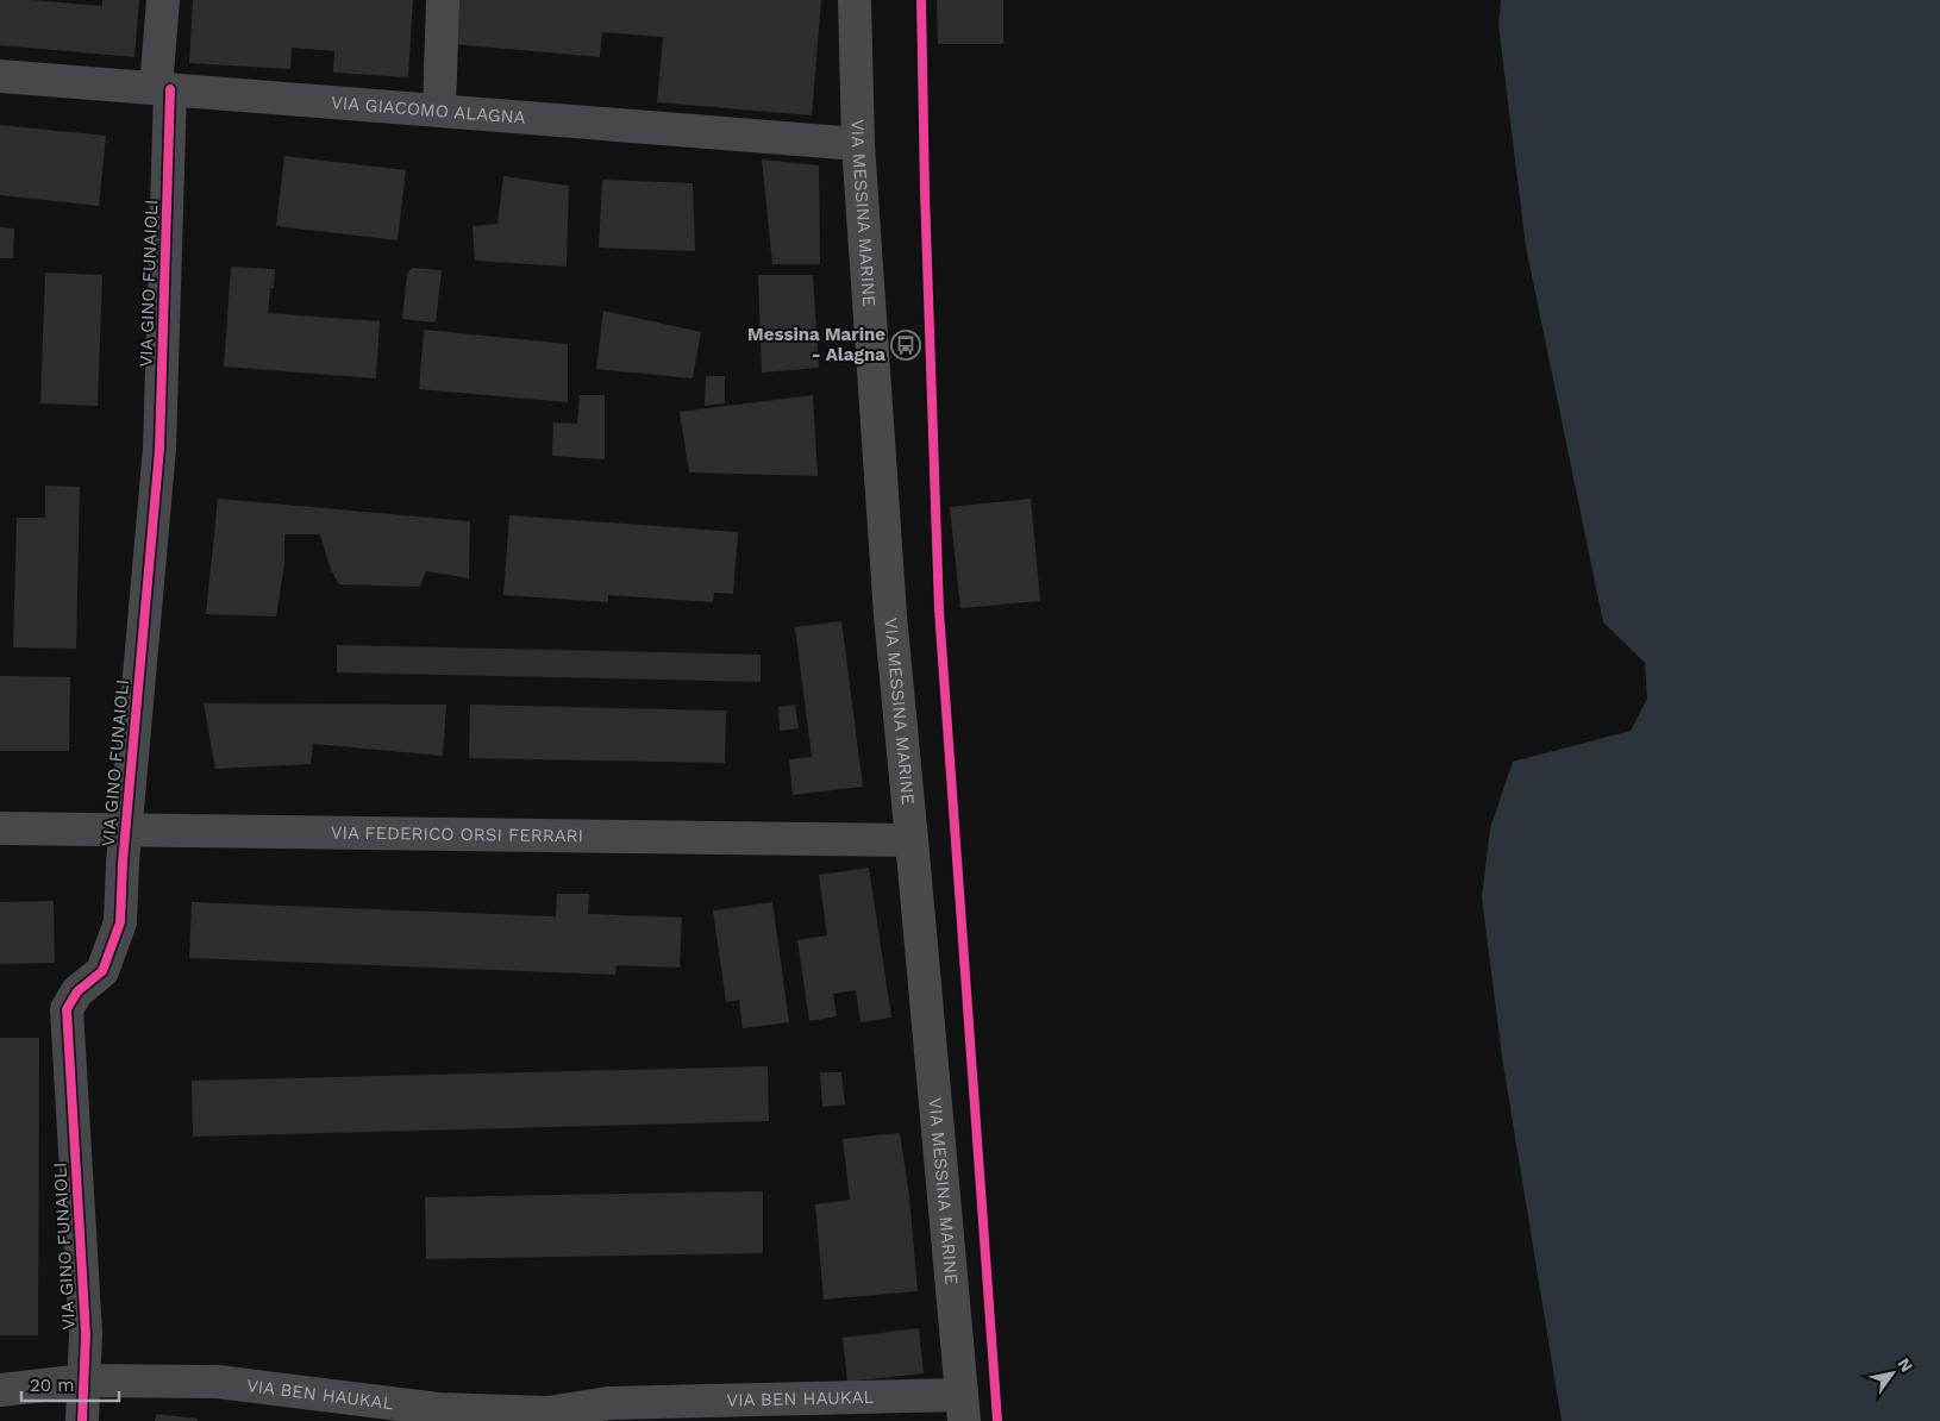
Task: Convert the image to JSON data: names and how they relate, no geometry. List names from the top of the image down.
{
  "streets": {
    "main road": ["VIA MESSINA MARINE"],
    "street": [
      "VIA GIACOMO ALAGNA",
      "VIA GINO FUNAIOLI",
      "VIA FEDERICO ORSI FERRARI",
      "VIA BEN HAUKAL"
    ]
  },
  "crossings": [
    ["VIA GIACOMO ALAGNA", "VIA MESSINA MARINE"],
    ["VIA GIACOMO ALAGNA", "VIA GINO FUNAIOLI"],
    ["VIA MESSINA MARINE", "VIA FEDERICO ORSI FERRARI"],
    ["VIA MESSINA MARINE", "VIA BEN HAUKAL"],
    ["VIA GINO FUNAIOLI", "VIA FEDERICO ORSI FERRARI"],
    ["VIA GINO FUNAIOLI", "VIA BEN HAUKAL"]
  ],
  "places": {
    "bus stop": ["Messina Marine - Alagna"]
  },
  "scale_bar": "20 m",
  "north": "top right"
}
